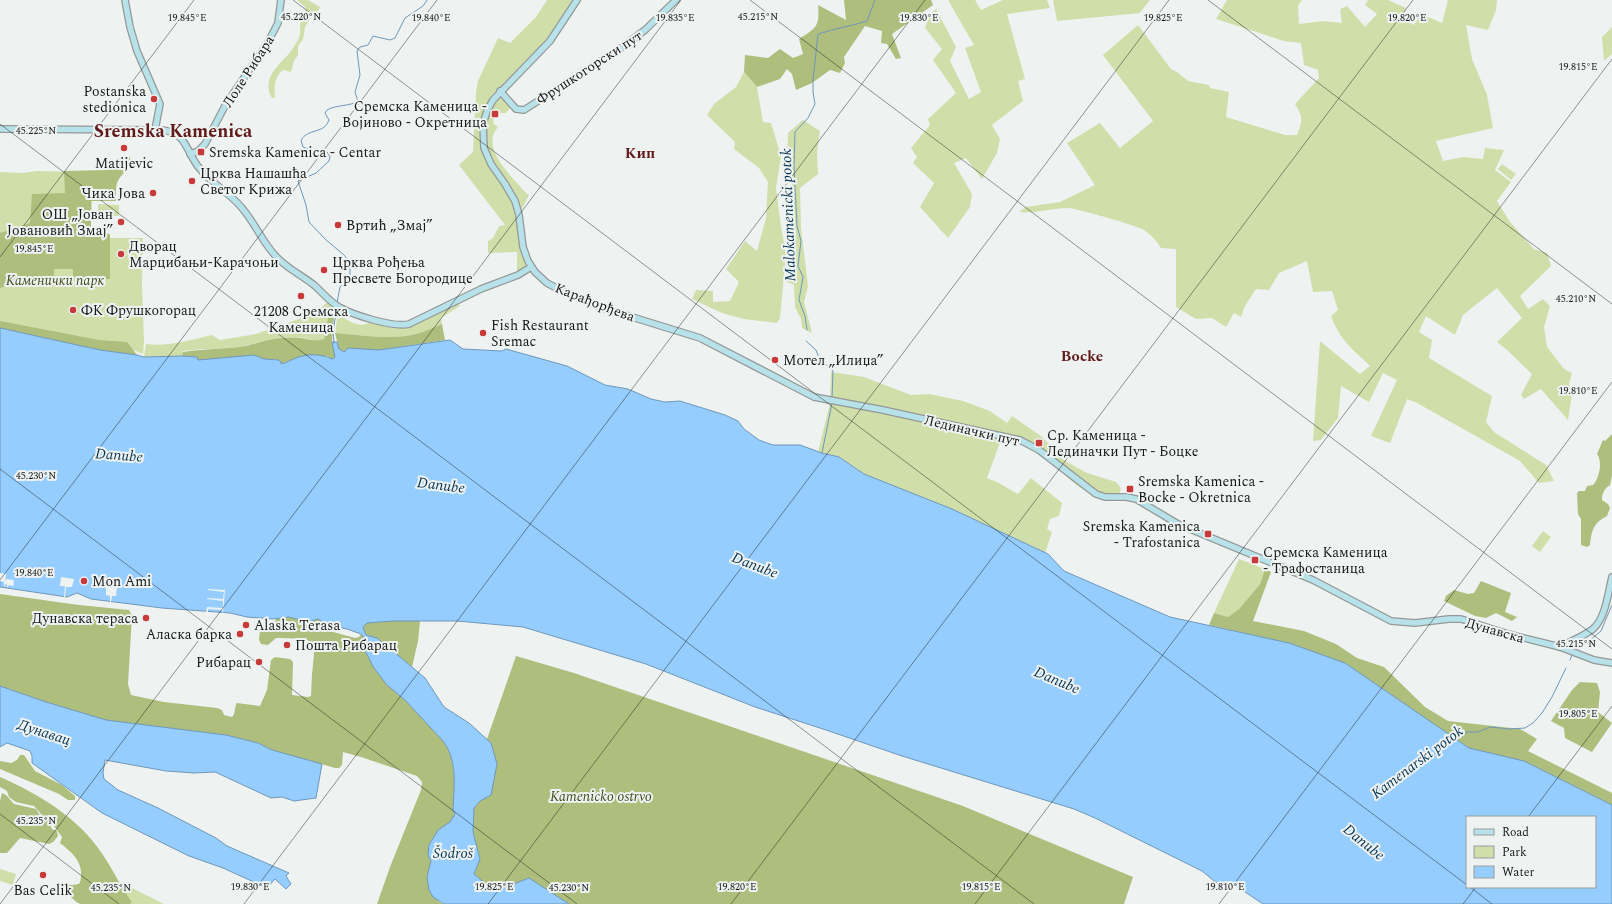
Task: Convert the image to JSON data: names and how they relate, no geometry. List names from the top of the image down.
{
  "streets": {
    "main road": [
      "Фрушкогорски пут",
      "Лоле Рибара",
      "Карађорђева",
      "Лединачки пут",
      "Дунавска"
    ]
  },
  "crossings": [
    ["Карађорђева", "Лединачки пут"],
    ["Лединачки пут", "Дунавска"]
  ],
  "districts": ["Sremska Kamenica", "Кип", "Bocke"],
  "water": [
    "Malokamenicki potok",
    "Danube",
    "Дунавац",
    "Kamenarski potok",
    "Šodroš"
  ],
  "parks": ["Каменички парк", "Kamenicko ostrvo"],
  "places": {
    "other": [
      "Postanska stedionica",
      "Matijevic",
      "Црква Нашашћа Светог Крижа",
      "Чика Јова",
      "ОШ „Јован Јовановић Змај”",
      "Вртић „Змај”",
      "Дворац Марцибањи-Карачоњи",
      "Црква Рођења Пресвете Богородице",
      "21208 Сремска Каменица",
      "ФК Фрушкогорац",
      "Fish Restaurant Sremac",
      "Мотел „Илиџа”",
      "Mon Ami",
      "Дунавска тераса",
      "Alaska Terasa",
      "Аласка барка",
      "Пошта Рибарац",
      "Рибарац",
      "Bas Celik"
    ],
    "transit": [
      "Сремска Каменица - Војиново - Окретница",
      "Sremska Kamenica - Centar",
      "Ср. Каменица - Лединачки Пут - Боцке",
      "Sremska Kamenica - Bocke - Okretnica",
      "Sremska Kamenica - Trafostanica",
      "Сремска Каменица - Трафостаница"
    ]
  },
  "legend": ["Road", "Park", "Water"],
  "coordinates": [
    "45.220°N",
    "45.215°N",
    "19.845°E",
    "19.840°E",
    "19.835°E",
    "19.830°E",
    "19.825°E",
    "19.820°E",
    "19.815°E",
    "45.225°N",
    "45.210°N",
    "19.810°E",
    "45.230°N",
    "19.805°E",
    "45.235°N"
  ]
}
